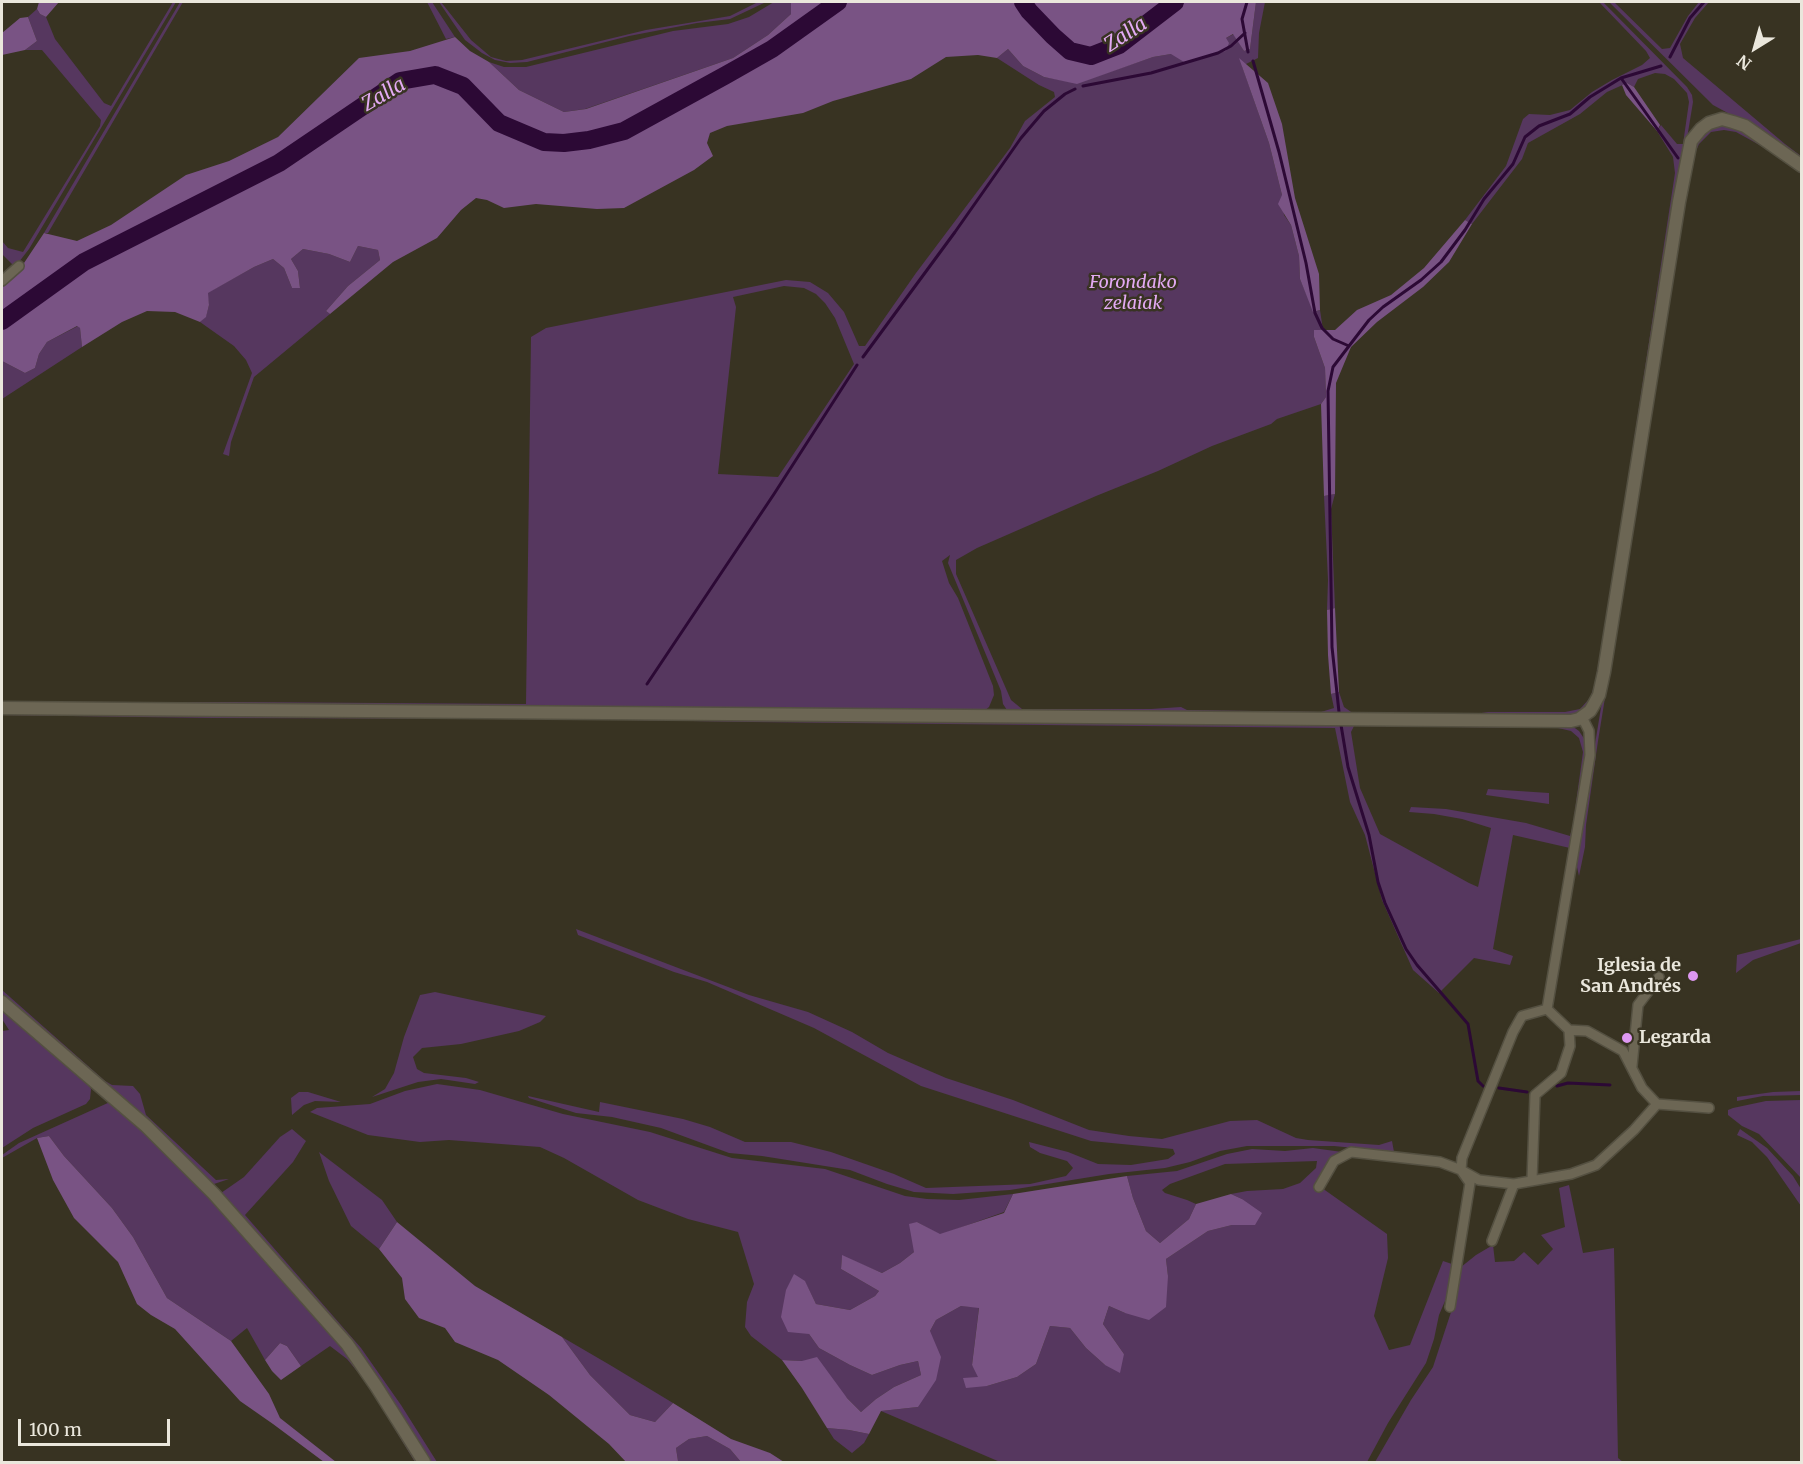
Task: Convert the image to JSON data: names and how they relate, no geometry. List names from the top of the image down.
{
  "water": ["Zalla"],
  "parks": ["Forondako zelaiak"],
  "places": ["Iglesia de San Andrés", "Legarda"],
  "scale_bar": "100 m",
  "north": "bottom left"
}
